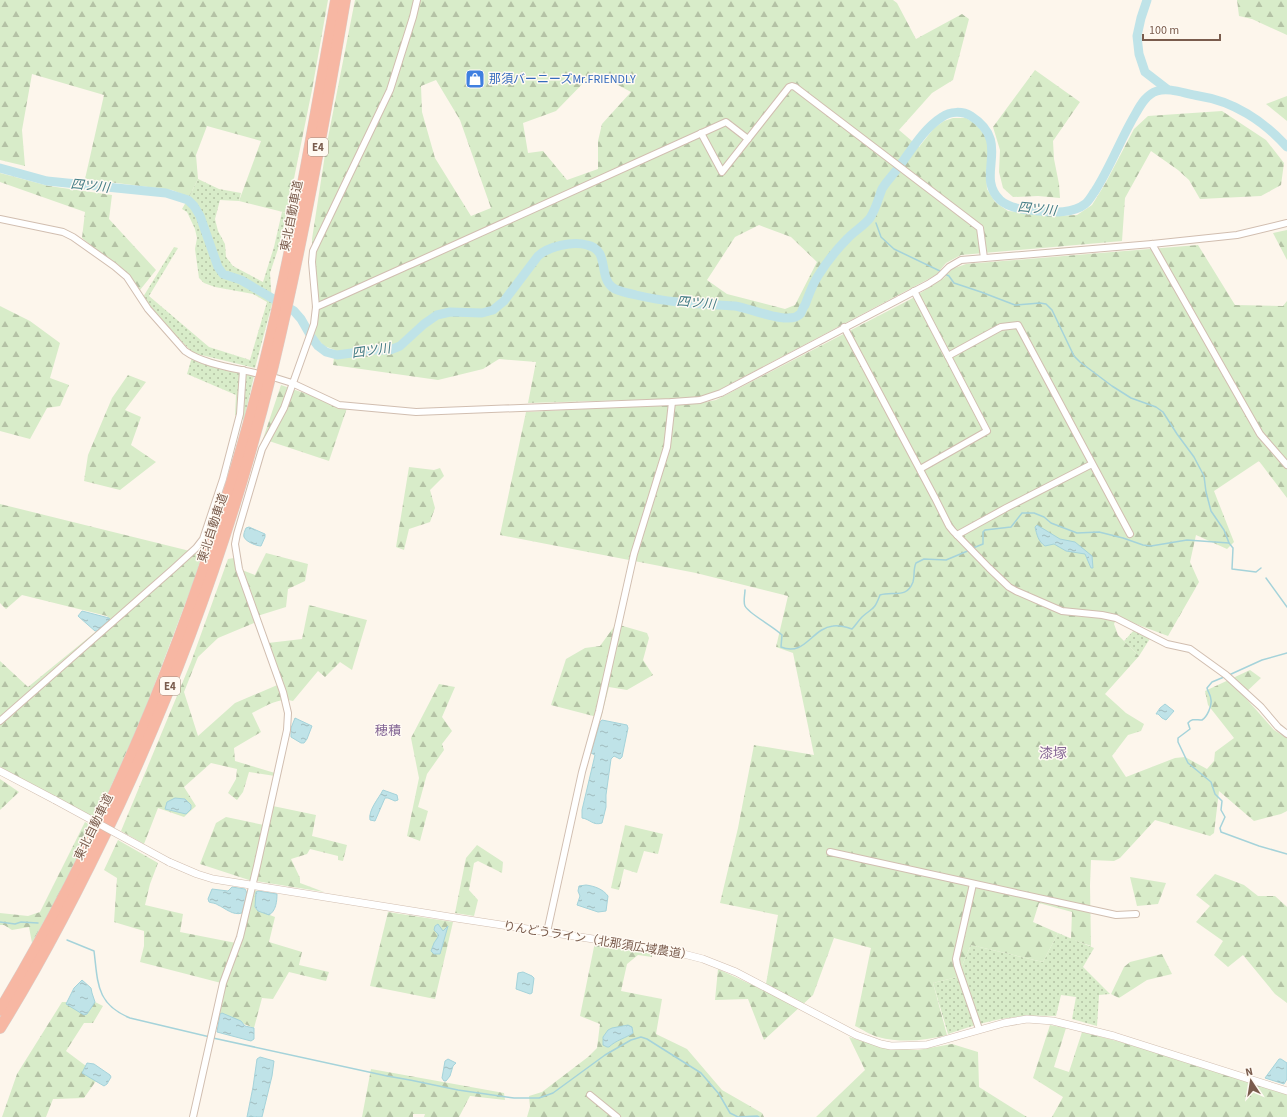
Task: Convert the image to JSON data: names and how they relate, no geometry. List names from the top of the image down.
{
  "streets": {
    "highway": ["E4", "東北自動車道"],
    "street": ["りんどうライン（北那須広域農道）"]
  },
  "districts": ["穂積", "漆塚"],
  "water": ["四ツ川"],
  "places": {
    "shop": ["那須バーニーズMr.FRIENDLY"]
  },
  "scale_bar": "100 m",
  "north": "top"
}
